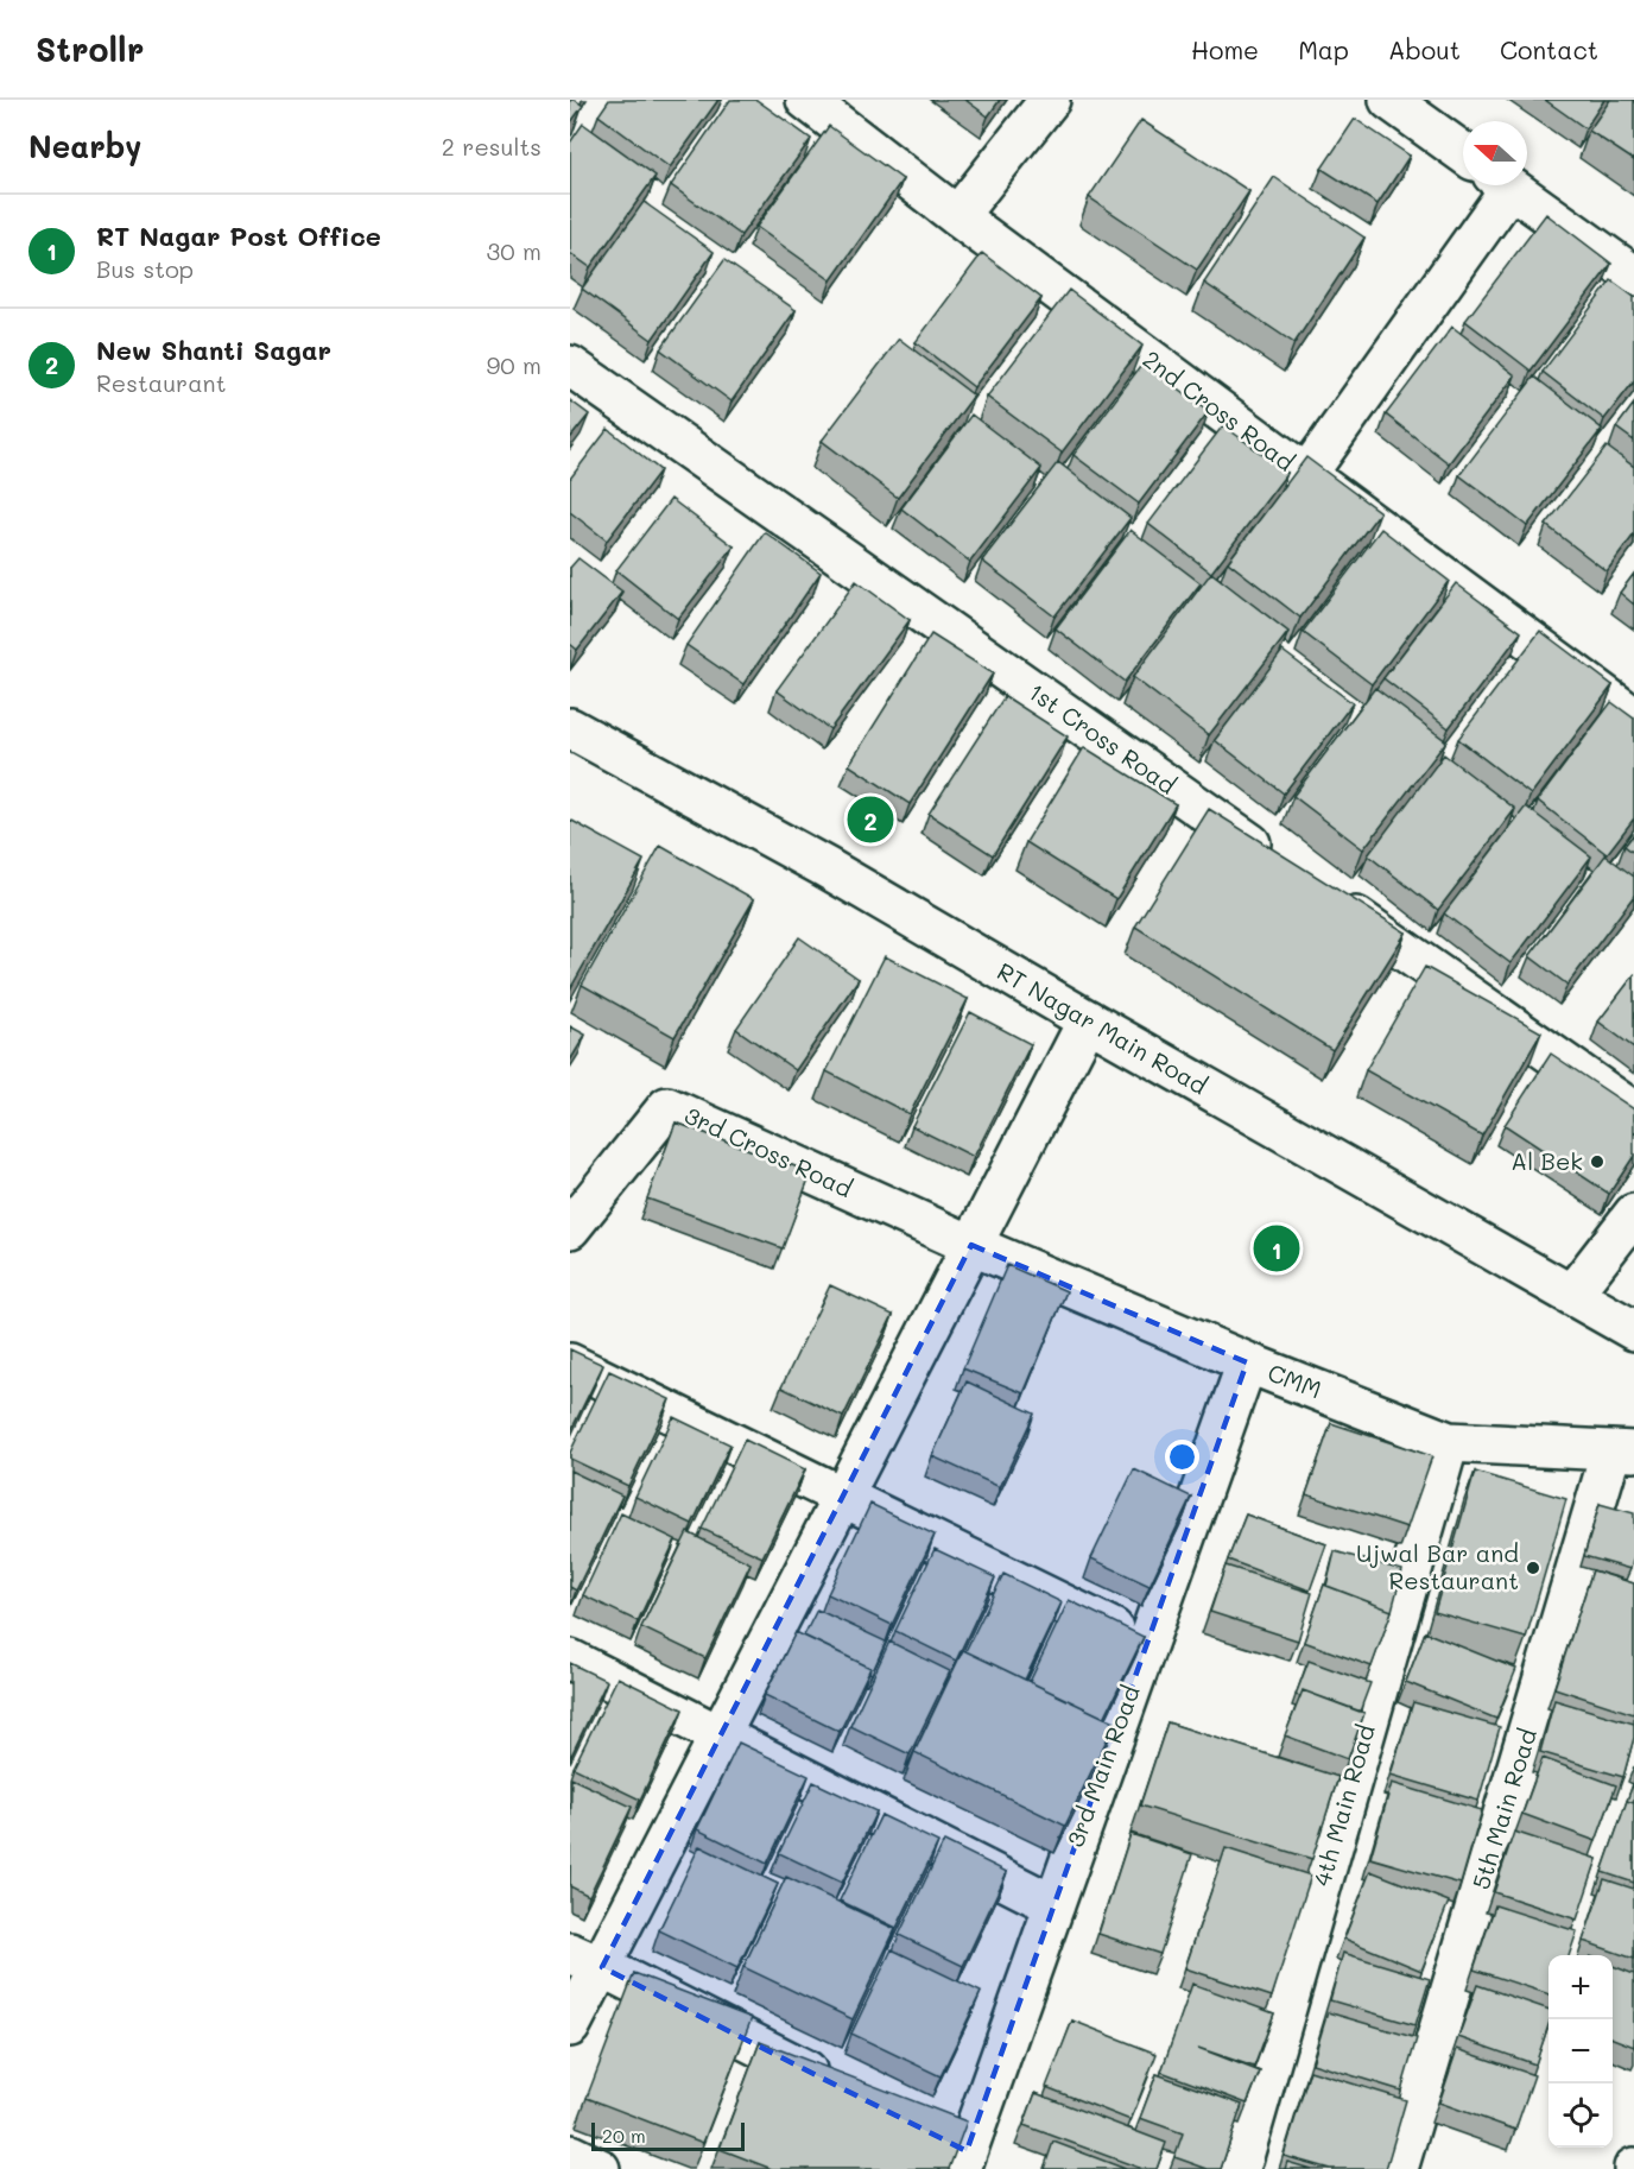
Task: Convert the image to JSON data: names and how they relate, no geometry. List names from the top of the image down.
{
  "streets": {
    "street": [
      "2nd Cross Road",
      "1st Cross Road",
      "RT Nagar Main Road",
      "3rd Cross Road",
      "CMM",
      "3rd Main Road",
      "4th Main Road",
      "5th Main Road"
    ]
  },
  "crossings": [
    ["3rd Cross Road", "CMM"],
    ["CMM", "3rd Main Road"],
    ["CMM", "4th Main Road"],
    ["CMM", "5th Main Road"]
  ],
  "places": ["Al Bek", "Ujwal Bar and Restaurant"],
  "scale_bar": "20 m",
  "north": "left",
  "page": {
    "header": "Strollr",
    "nav": [
      "Home",
      "Map",
      "About",
      "Contact"
    ],
    "heading": ["Nearby", "2 results"],
    "list": [
      {
        "mark": "1",
        "name": "RT Nagar Post Office",
        "note": "Bus stop",
        "value": "30 m"
      },
      {
        "mark": "2",
        "name": "New Shanti Sagar",
        "note": "Restaurant",
        "value": "90 m"
      }
    ],
    "pins": ["2", "1"],
    "map_buttons": ["+", "−"],
    "scale": "20 m"
  }
}
